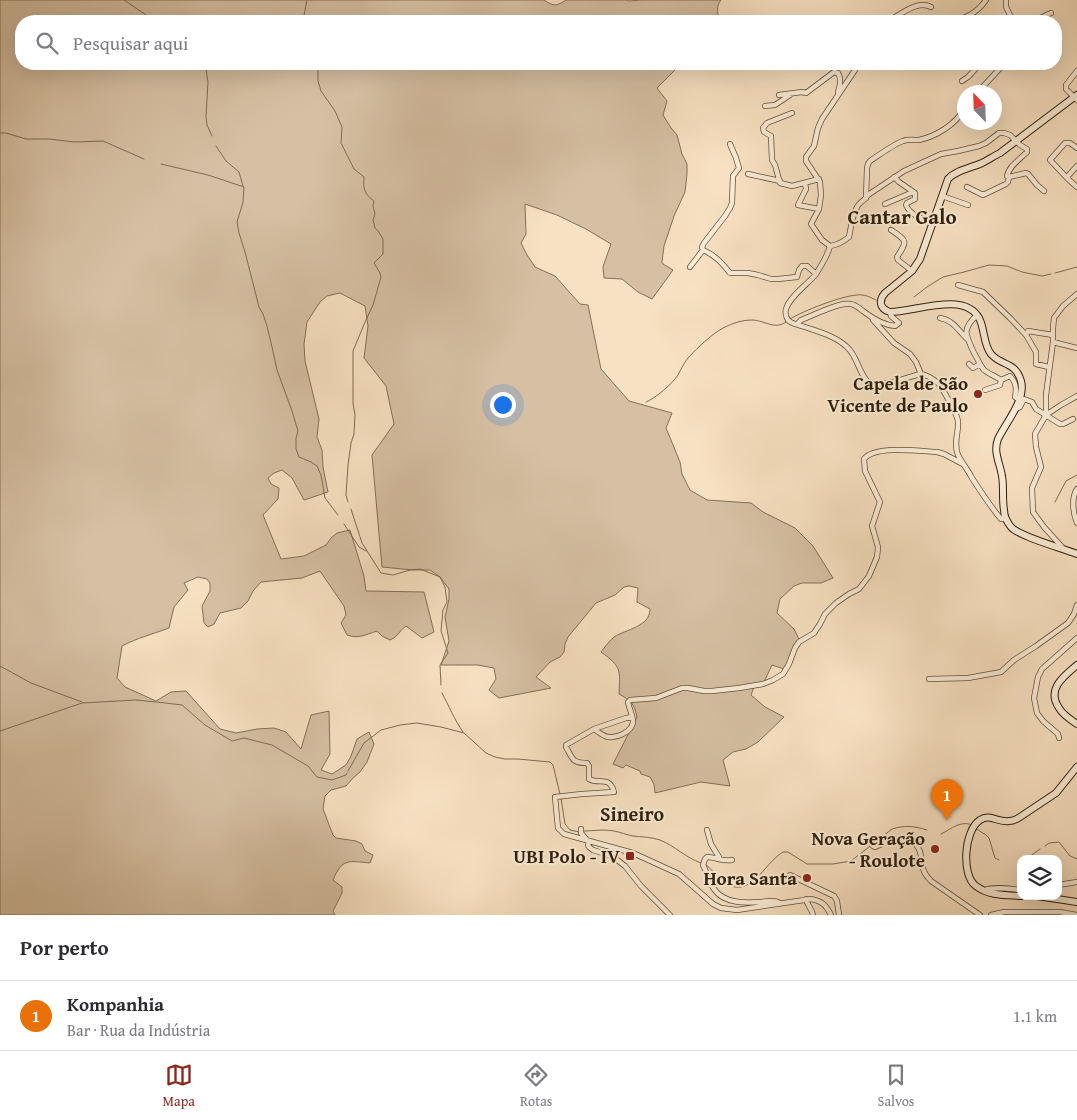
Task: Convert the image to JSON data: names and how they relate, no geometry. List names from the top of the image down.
{
  "districts": ["Cantar Galo", "Sineiro"],
  "places": {
    "other": ["Capela de São Vicente de Paulo", "Nova Geração - Roulote", "Hora Santa"],
    "transit": ["UBI Polo - IV"]
  },
  "north": "top left",
  "page": {
    "search": "Pesquisar aqui",
    "pins": "1",
    "heading": "Por perto",
    "list": [
      {
        "mark": "1",
        "name": "Kompanhia",
        "note": "Bar · Rua da Indústria",
        "value": "1.1 km"
      }
    ],
    "nav": ["Mapa", "Rotas", "Salvos"]
  }
}
